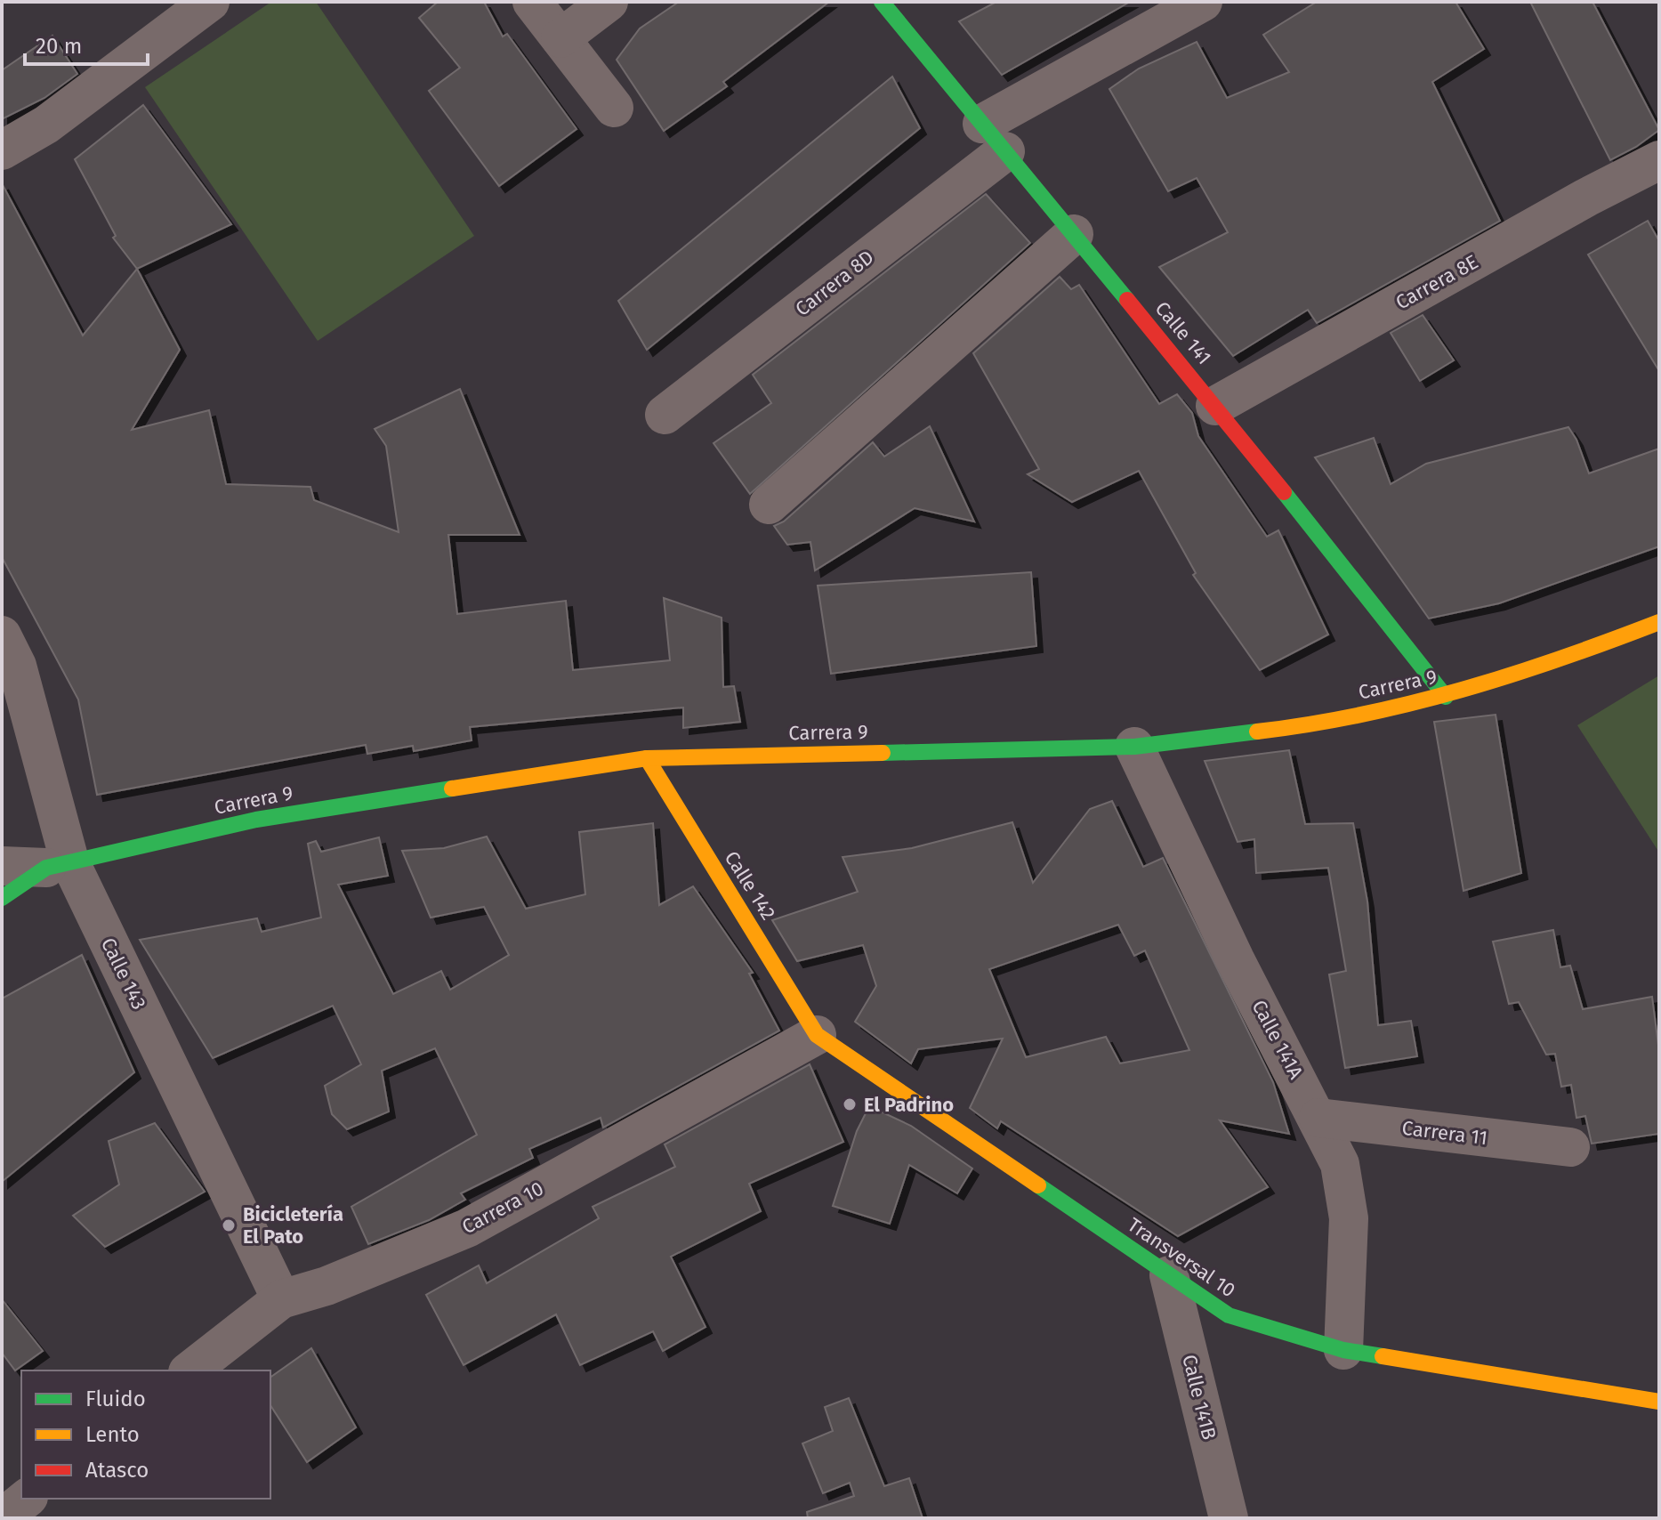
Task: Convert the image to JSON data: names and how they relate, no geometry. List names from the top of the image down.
{
  "streets": {
    "street": [
      "Carrera 8E",
      "Carrera 8D",
      "Calle 141",
      "Carrera 9",
      "Calle 142",
      "Calle 143",
      "Calle 141A",
      "Carrera 11",
      "Carrera 10",
      "Transversal 10",
      "Calle 141B"
    ]
  },
  "crossings": [
    ["Carrera 8E", "Calle 141"],
    ["Carrera 8D", "Calle 141"],
    ["Calle 141", "Carrera 9"],
    ["Carrera 9", "Calle 142"],
    ["Carrera 9", "Calle 143"],
    ["Carrera 9", "Calle 141A"],
    ["Calle 142", "Carrera 10"],
    ["Calle 142", "Transversal 10"],
    ["Calle 143", "Carrera 10"],
    ["Calle 141A", "Carrera 11"],
    ["Calle 141A", "Transversal 10"],
    ["Carrera 10", "Transversal 10"],
    ["Transversal 10", "Calle 141B"]
  ],
  "places": ["El Padrino", "Bicicletería El Pato"],
  "legend": ["Fluido", "Lento", "Atasco"],
  "scale_bar": "20 m"
}
